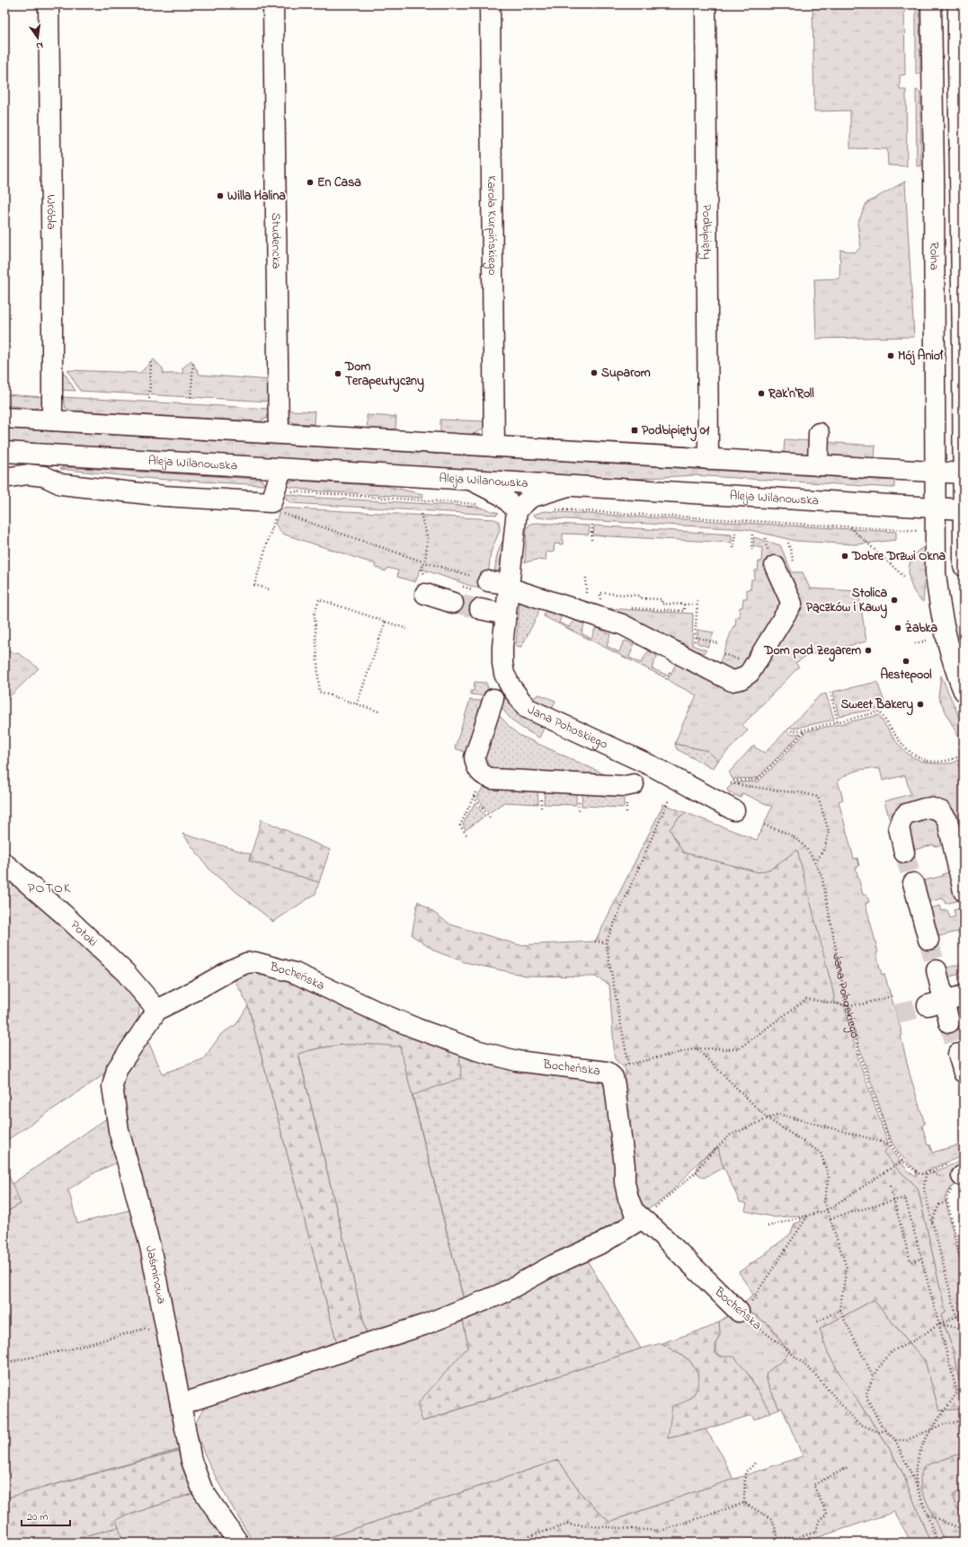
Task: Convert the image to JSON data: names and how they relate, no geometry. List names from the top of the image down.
{
  "streets": {
    "street": [
      "Wróbla",
      "Karola Kurpińskiego",
      "Podbipięty",
      "Studencka",
      "Rolna",
      "Aleja Wilanowska",
      "Jana Pohoskiego",
      "Potoki",
      "Bocheńska",
      "Jaśminowa"
    ]
  },
  "crossings": [
    ["Rolna", "Aleja Wilanowska"],
    ["Potoki", "Bocheńska"],
    ["Potoki", "Jaśminowa"],
    ["Bocheńska", "Jaśminowa"]
  ],
  "districts": ["POTOK"],
  "places": {
    "other": [
      "En Casa",
      "Willa Halina",
      "Mój Anioł",
      "Suparom",
      "Dom Terapeutyczny",
      "Rak'n'Roll",
      "Dobre Drzwi Okna",
      "Stolica Pączków i Kawy",
      "Żabka",
      "Dom pod Zegarem",
      "Aestepool",
      "Sweet Bakery"
    ],
    "transit": ["Podbipięty 01"]
  },
  "scale_bar": "20 m",
  "north": "bottom"
}
